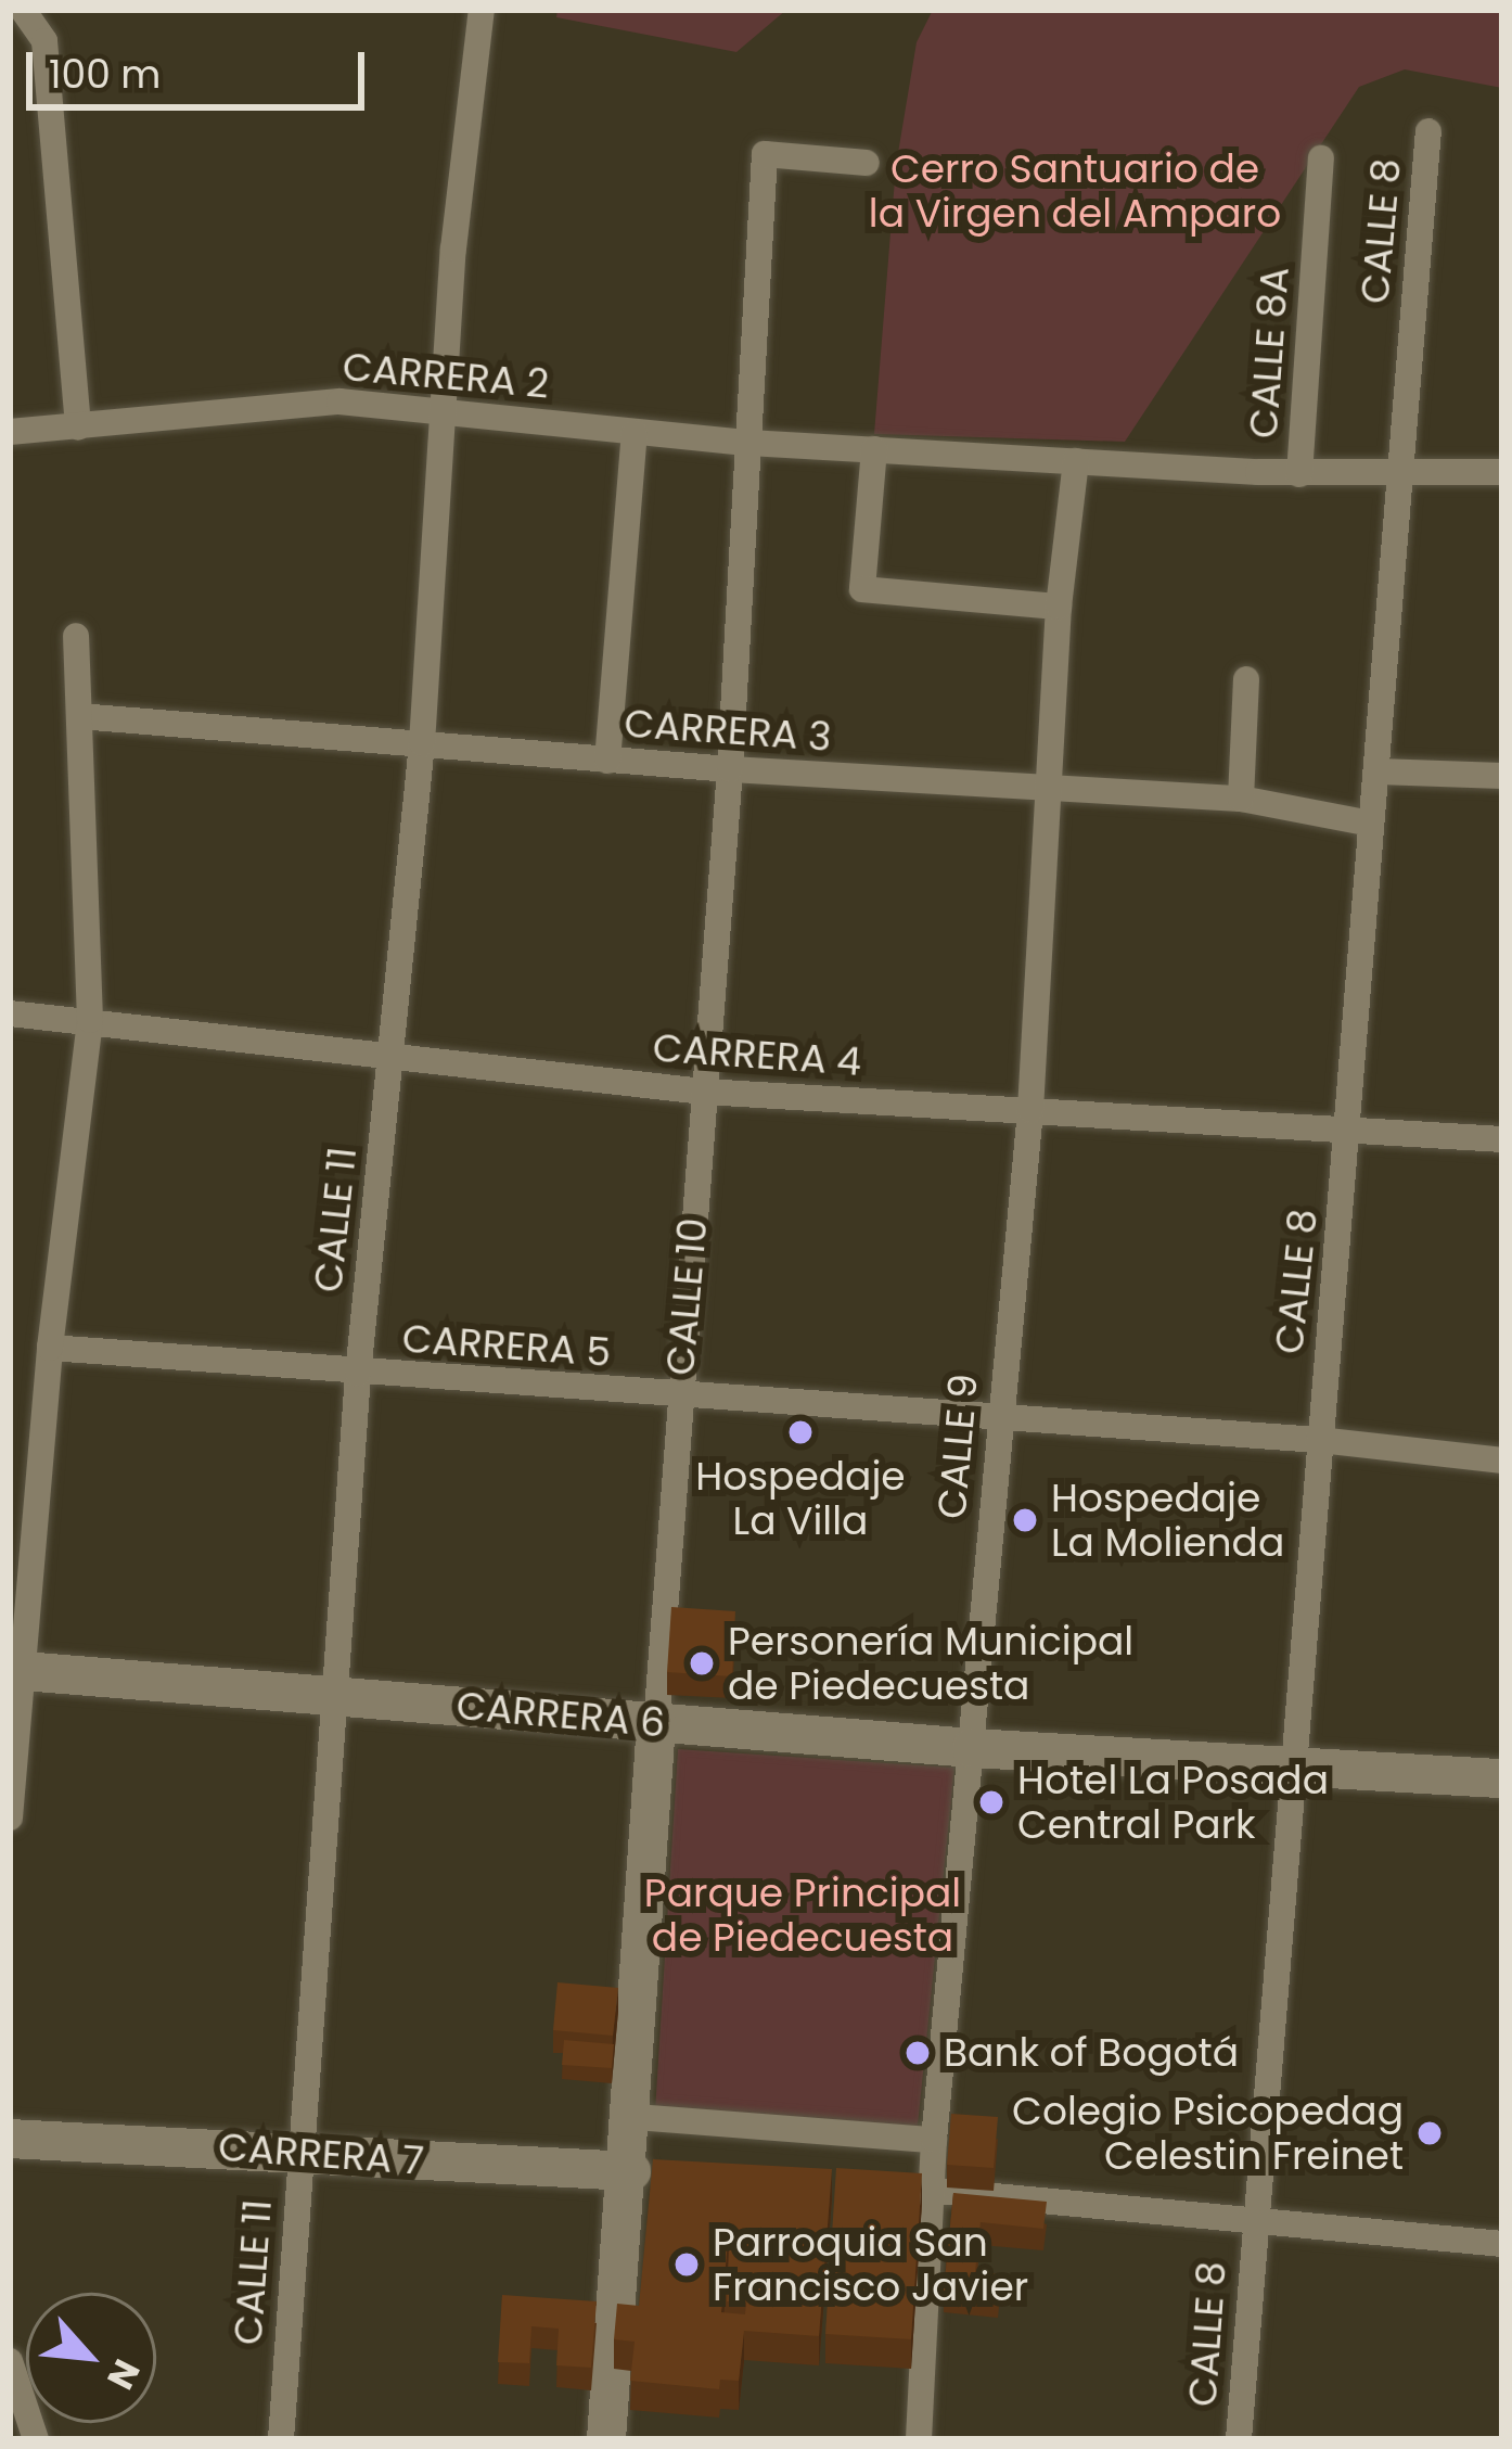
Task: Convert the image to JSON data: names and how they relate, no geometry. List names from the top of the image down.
{
  "streets": {
    "street": [
      "CALLE 8",
      "CALLE 8A",
      "CARRERA 2",
      "CARRERA 3",
      "CARRERA 4",
      "CALLE 11",
      "CALLE 10",
      "CARRERA 5",
      "CALLE 9",
      "CARRERA 6",
      "CARRERA 7"
    ]
  },
  "crossings": [
    ["CALLE 8", "CARRERA 2"],
    ["CALLE 8", "CARRERA 3"],
    ["CALLE 8", "CARRERA 4"],
    ["CALLE 8", "CARRERA 5"],
    ["CALLE 8", "CARRERA 6"],
    ["CALLE 8A", "CARRERA 2"],
    ["CARRERA 2", "CALLE 11"],
    ["CARRERA 2", "CALLE 10"],
    ["CARRERA 2", "CALLE 9"],
    ["CARRERA 3", "CALLE 11"],
    ["CARRERA 3", "CALLE 10"],
    ["CARRERA 3", "CALLE 9"],
    ["CARRERA 4", "CALLE 11"],
    ["CARRERA 4", "CALLE 10"],
    ["CARRERA 4", "CALLE 9"],
    ["CALLE 11", "CARRERA 5"],
    ["CALLE 11", "CARRERA 6"],
    ["CALLE 11", "CARRERA 7"],
    ["CALLE 10", "CARRERA 5"],
    ["CALLE 10", "CARRERA 6"],
    ["CALLE 10", "CARRERA 7"],
    ["CARRERA 5", "CALLE 9"],
    ["CALLE 9", "CARRERA 6"]
  ],
  "parks": ["Cerro Santuario de la Virgen del Amparo", "Parque Principal de Piedecuesta"],
  "places": [
    "Hospedaje La Villa",
    "Hospedaje La Molienda",
    "Personería Municipal de Piedecuesta",
    "Hotel La Posada Central Park",
    "Bank of Bogotá",
    "Colegio Psicopedag Celestin Freinet",
    "Parroquia San Francisco Javier"
  ],
  "scale_bar": "100 m",
  "north": "bottom right"
}
